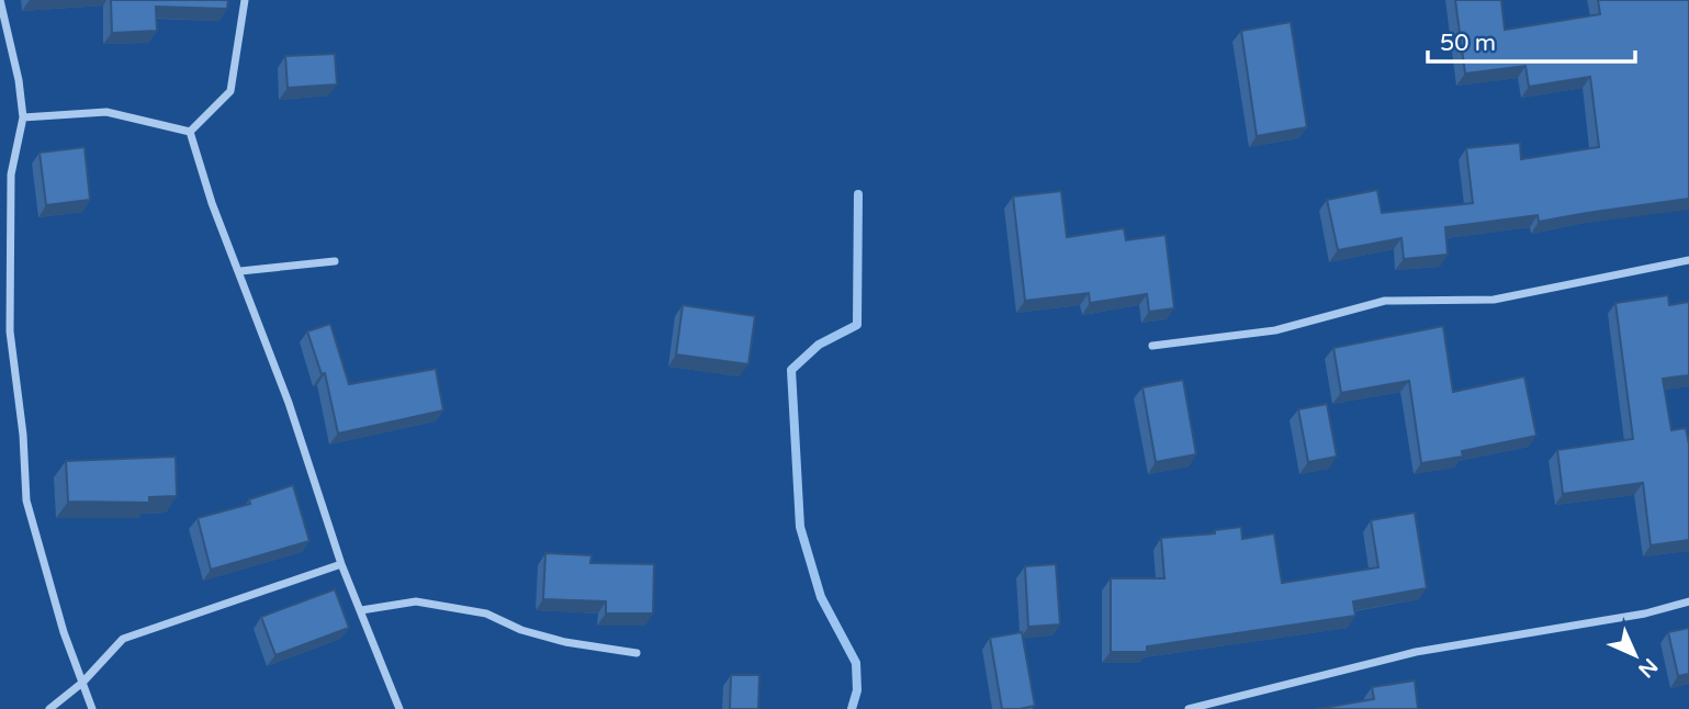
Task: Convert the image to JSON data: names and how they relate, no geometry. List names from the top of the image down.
{
  "scale_bar": "50 m",
  "north": "bottom right"
}
